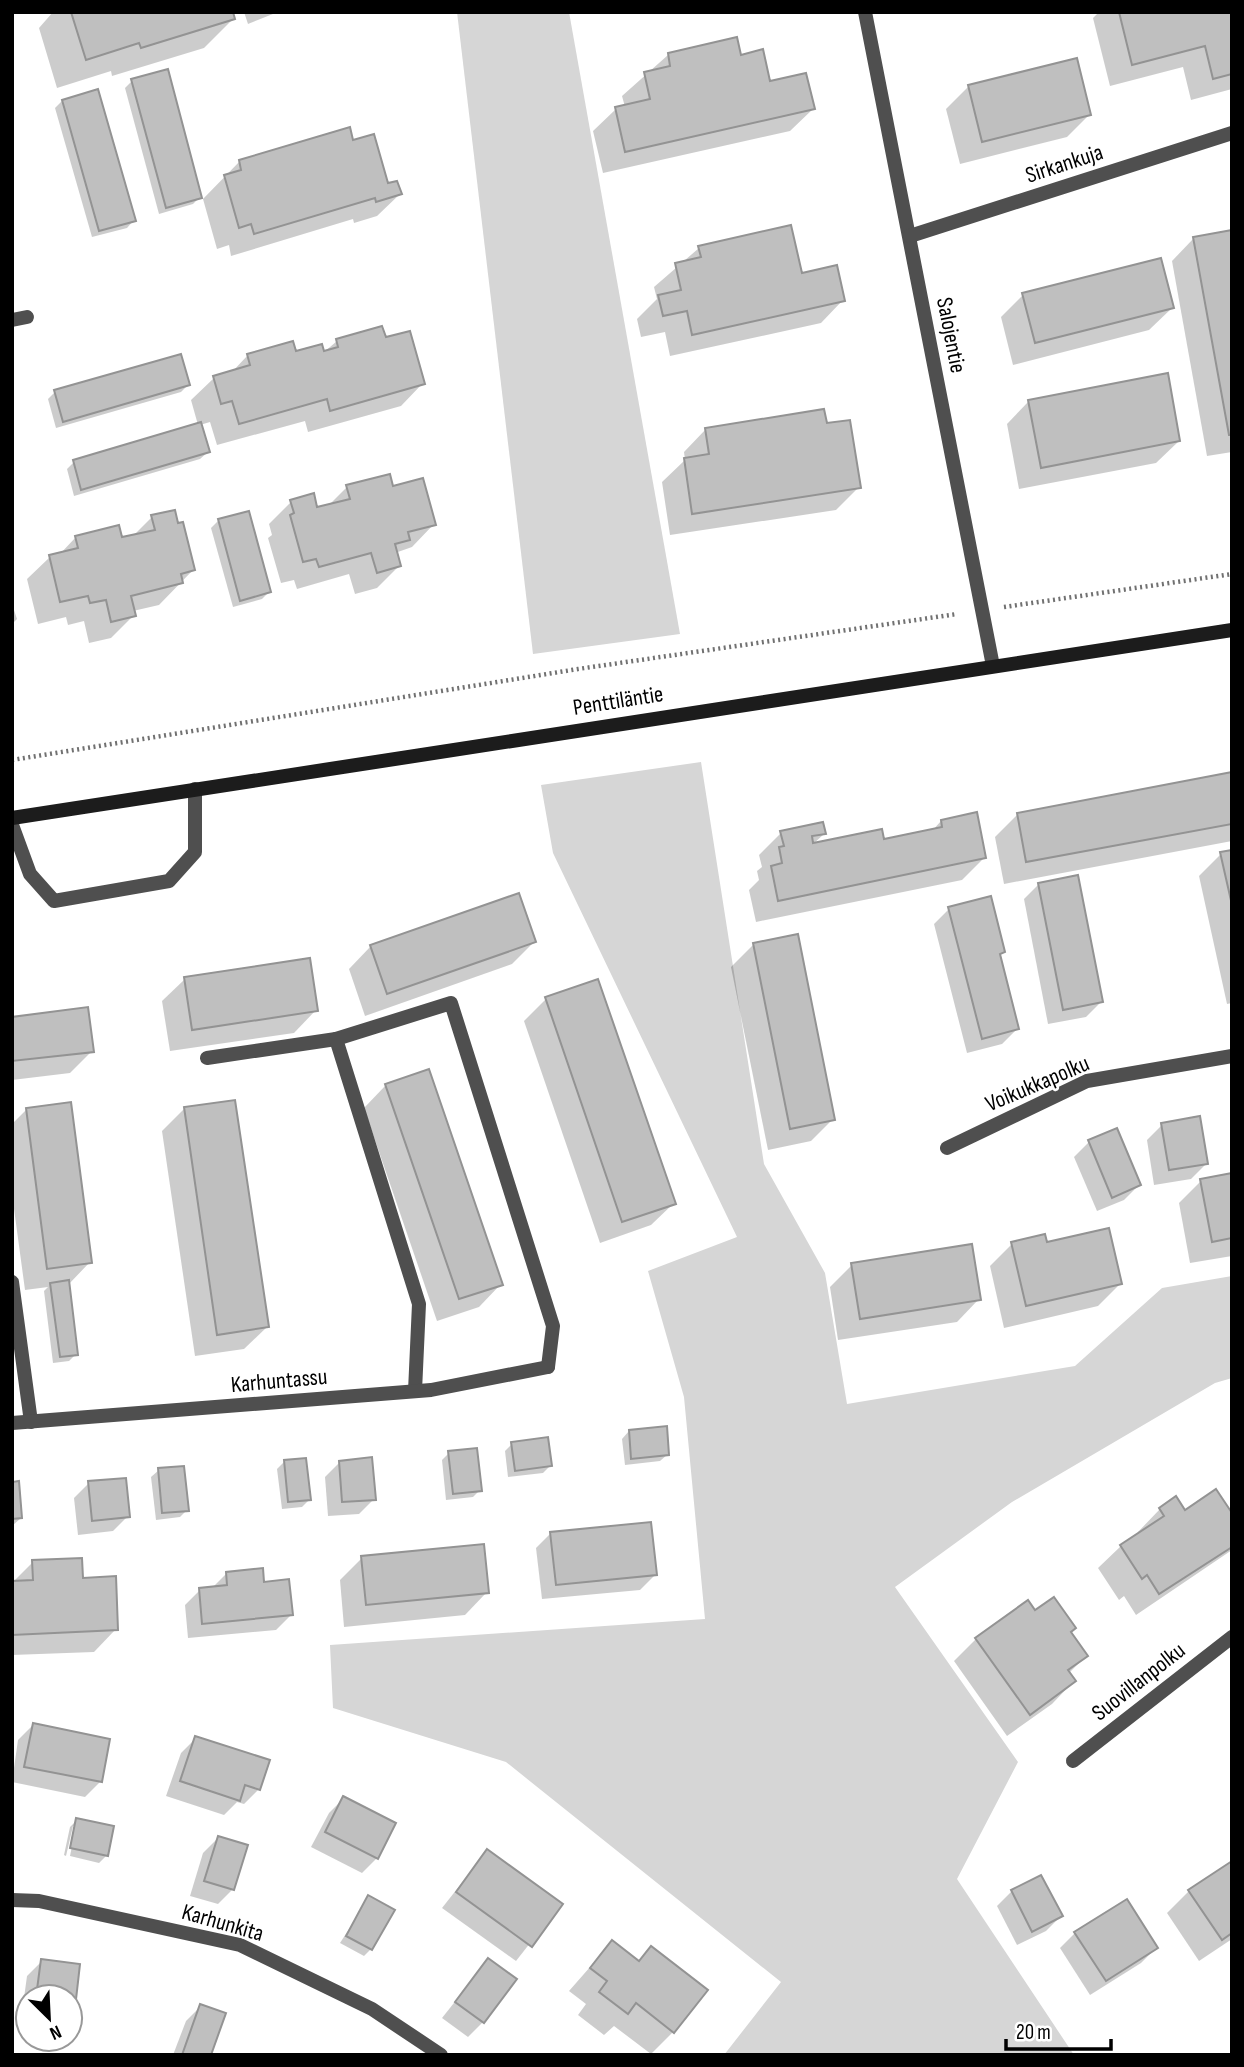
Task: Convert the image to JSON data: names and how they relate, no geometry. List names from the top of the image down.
{
  "streets": {
    "street": [
      "Sirkankuja",
      "Salojentie",
      "Penttiläntie",
      "Voikukkapolku",
      "Karhuntassu",
      "Suovillanpolku",
      "Karhunkita"
    ]
  },
  "crossings": [
    ["Sirkankuja", "Salojentie"],
    ["Salojentie", "Penttiläntie"]
  ],
  "scale_bar": "20 m",
  "north": "bottom right"
}
